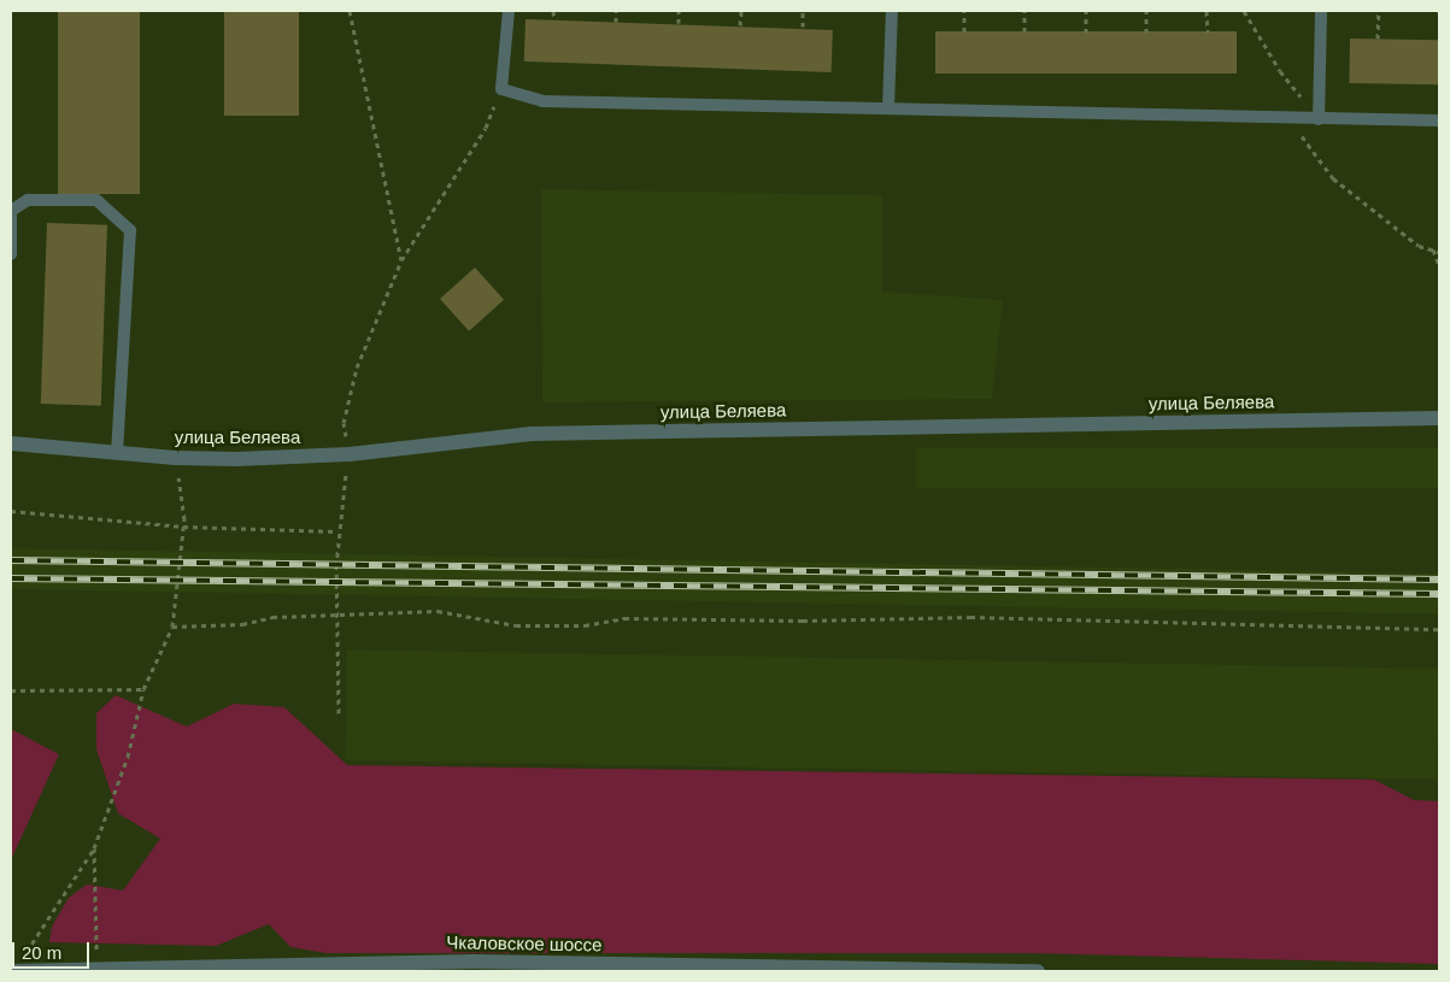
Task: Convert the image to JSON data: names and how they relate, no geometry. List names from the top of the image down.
{
  "streets": {
    "street": ["улица Беляева", "Чкаловское шоссе"]
  },
  "scale_bar": "20 m"
}
